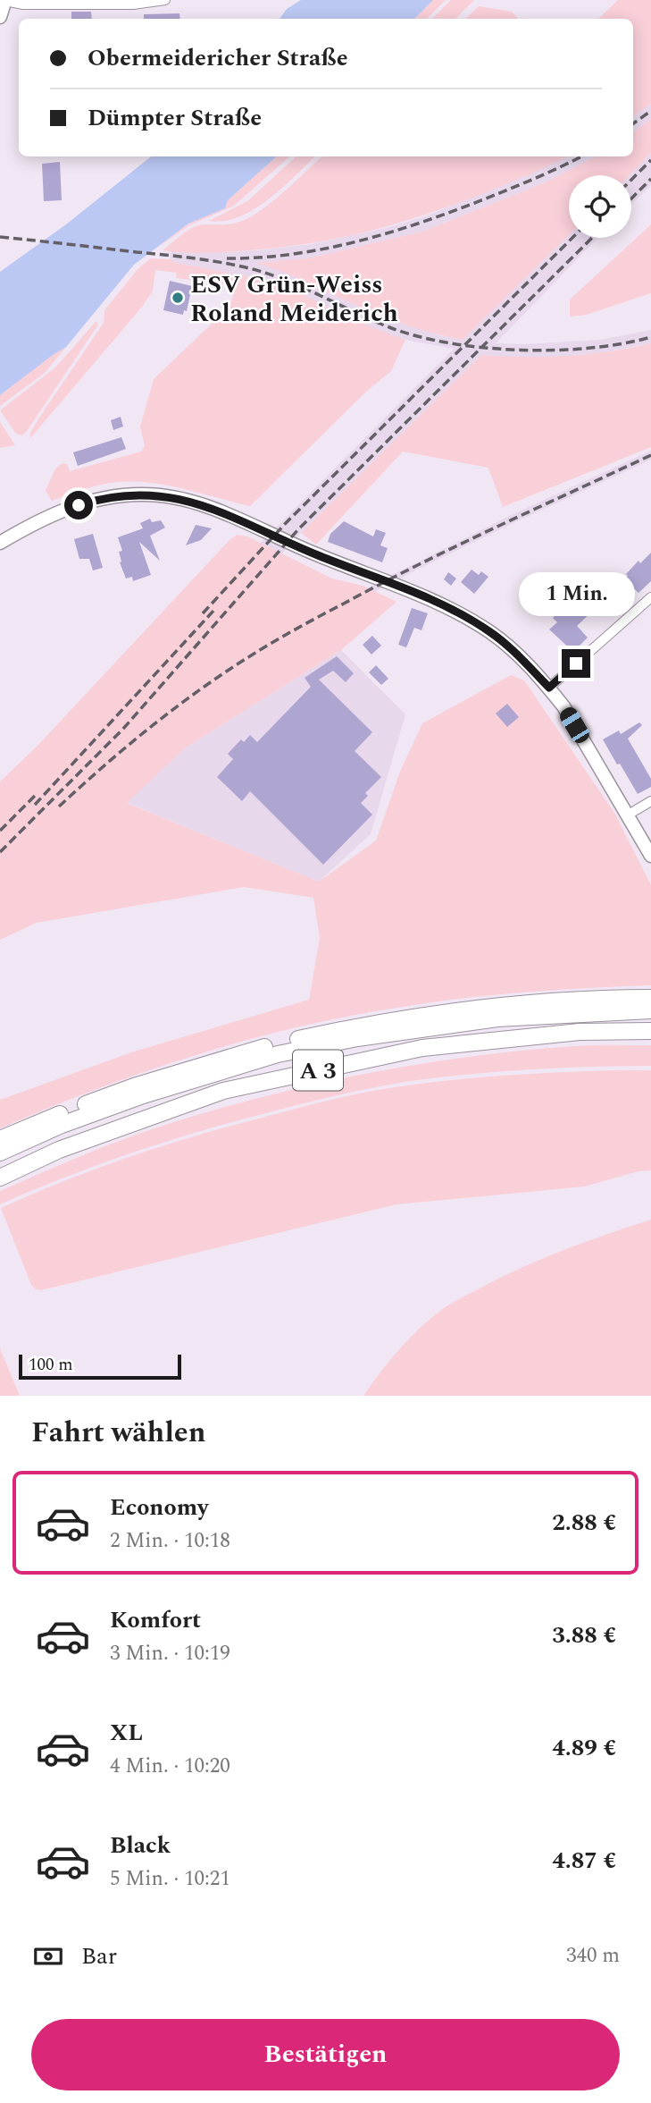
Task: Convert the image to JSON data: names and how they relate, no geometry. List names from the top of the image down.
{
  "streets": {
    "highway": ["A 3"]
  },
  "places": ["ESV Grün-Weiss Roland Meiderich"],
  "scale_bar": "100 m",
  "page": {
    "banner": ["Obermeidericher Straße", "Dümpter Straße"],
    "bubble": "1 Min.",
    "scale": "100 m",
    "heading": "Fahrt wählen",
    "list": [
      {
        "name": "Economy",
        "note": "2 Min. · 10:18",
        "value": "2.88 €"
      },
      {
        "name": "Komfort",
        "note": "3 Min. · 10:19",
        "value": "3.88 €"
      },
      {
        "name": "XL",
        "note": "4 Min. · 10:20",
        "value": "4.89 €"
      },
      {
        "name": "Black",
        "note": "5 Min. · 10:21",
        "value": "4.87 €"
      }
    ],
    "pay": ["Bar", "340 m"],
    "buttons": "Bestätigen"
  }
}
